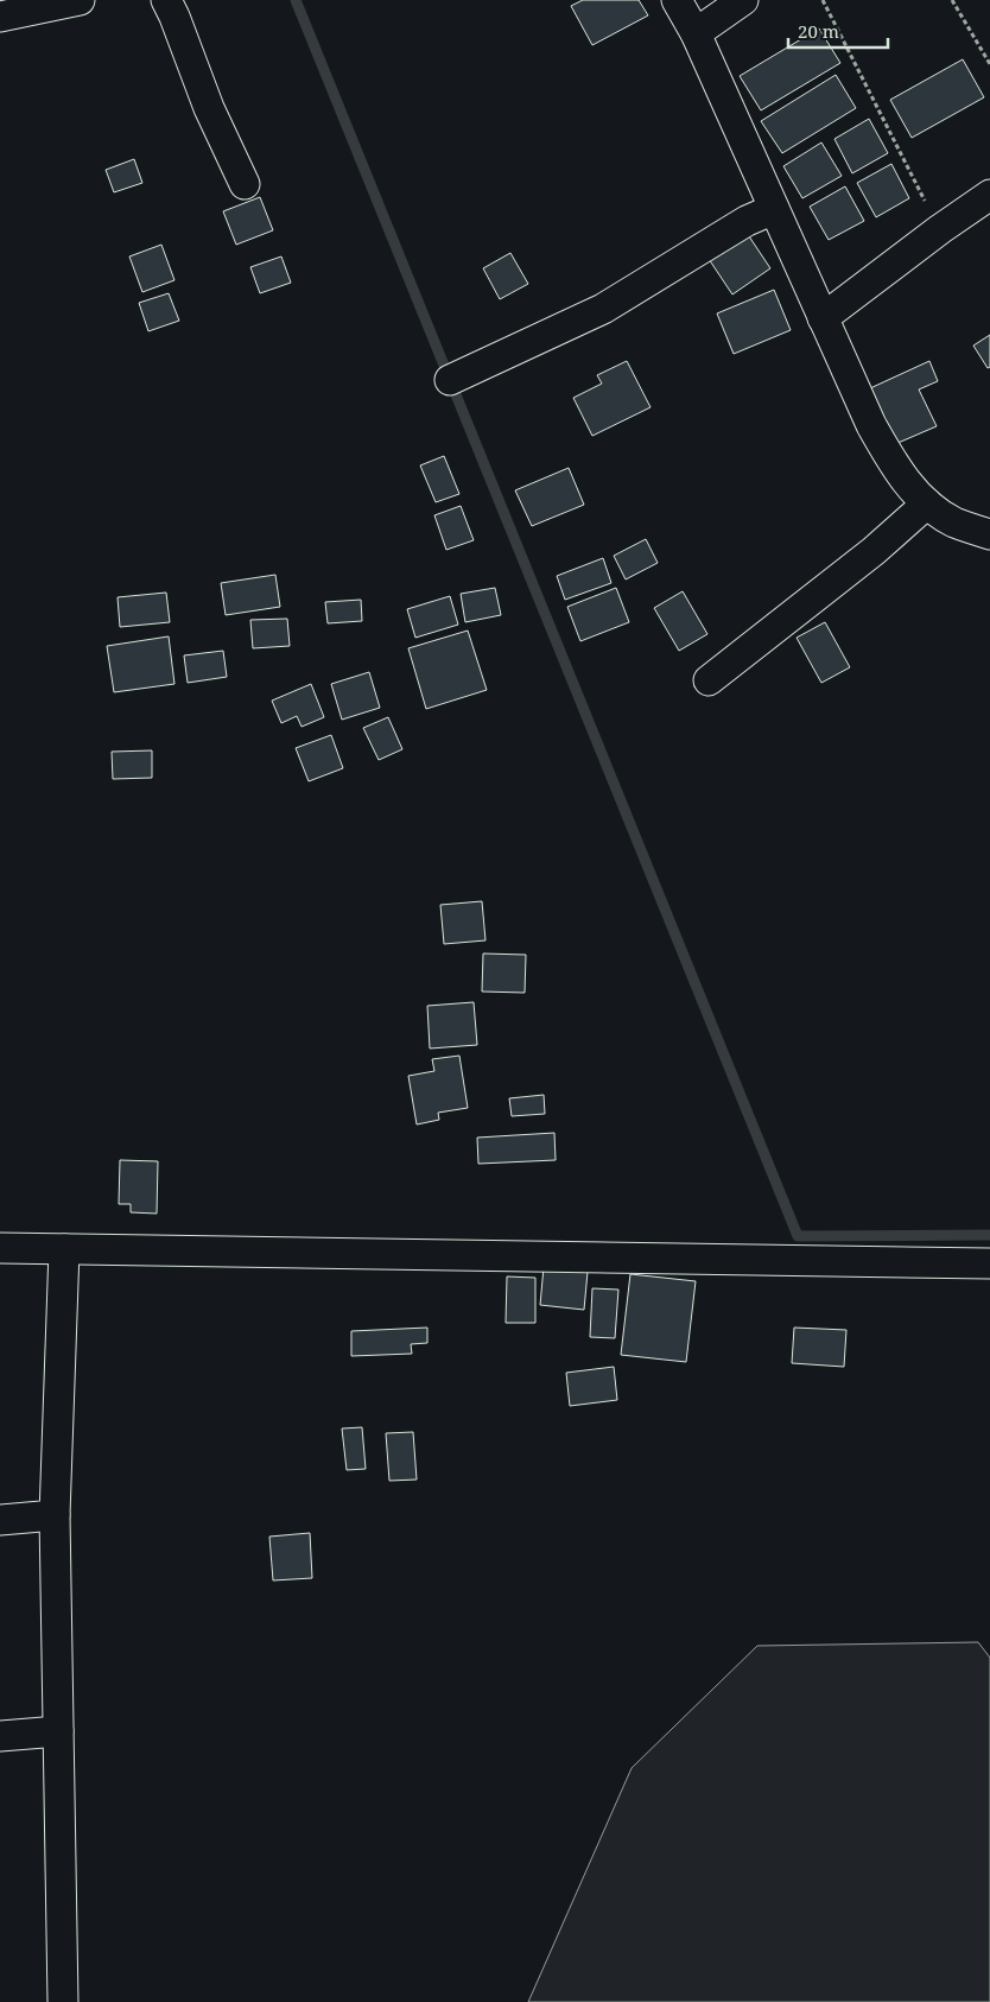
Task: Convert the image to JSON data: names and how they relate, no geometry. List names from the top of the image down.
{
  "scale_bar": "20 m"
}
